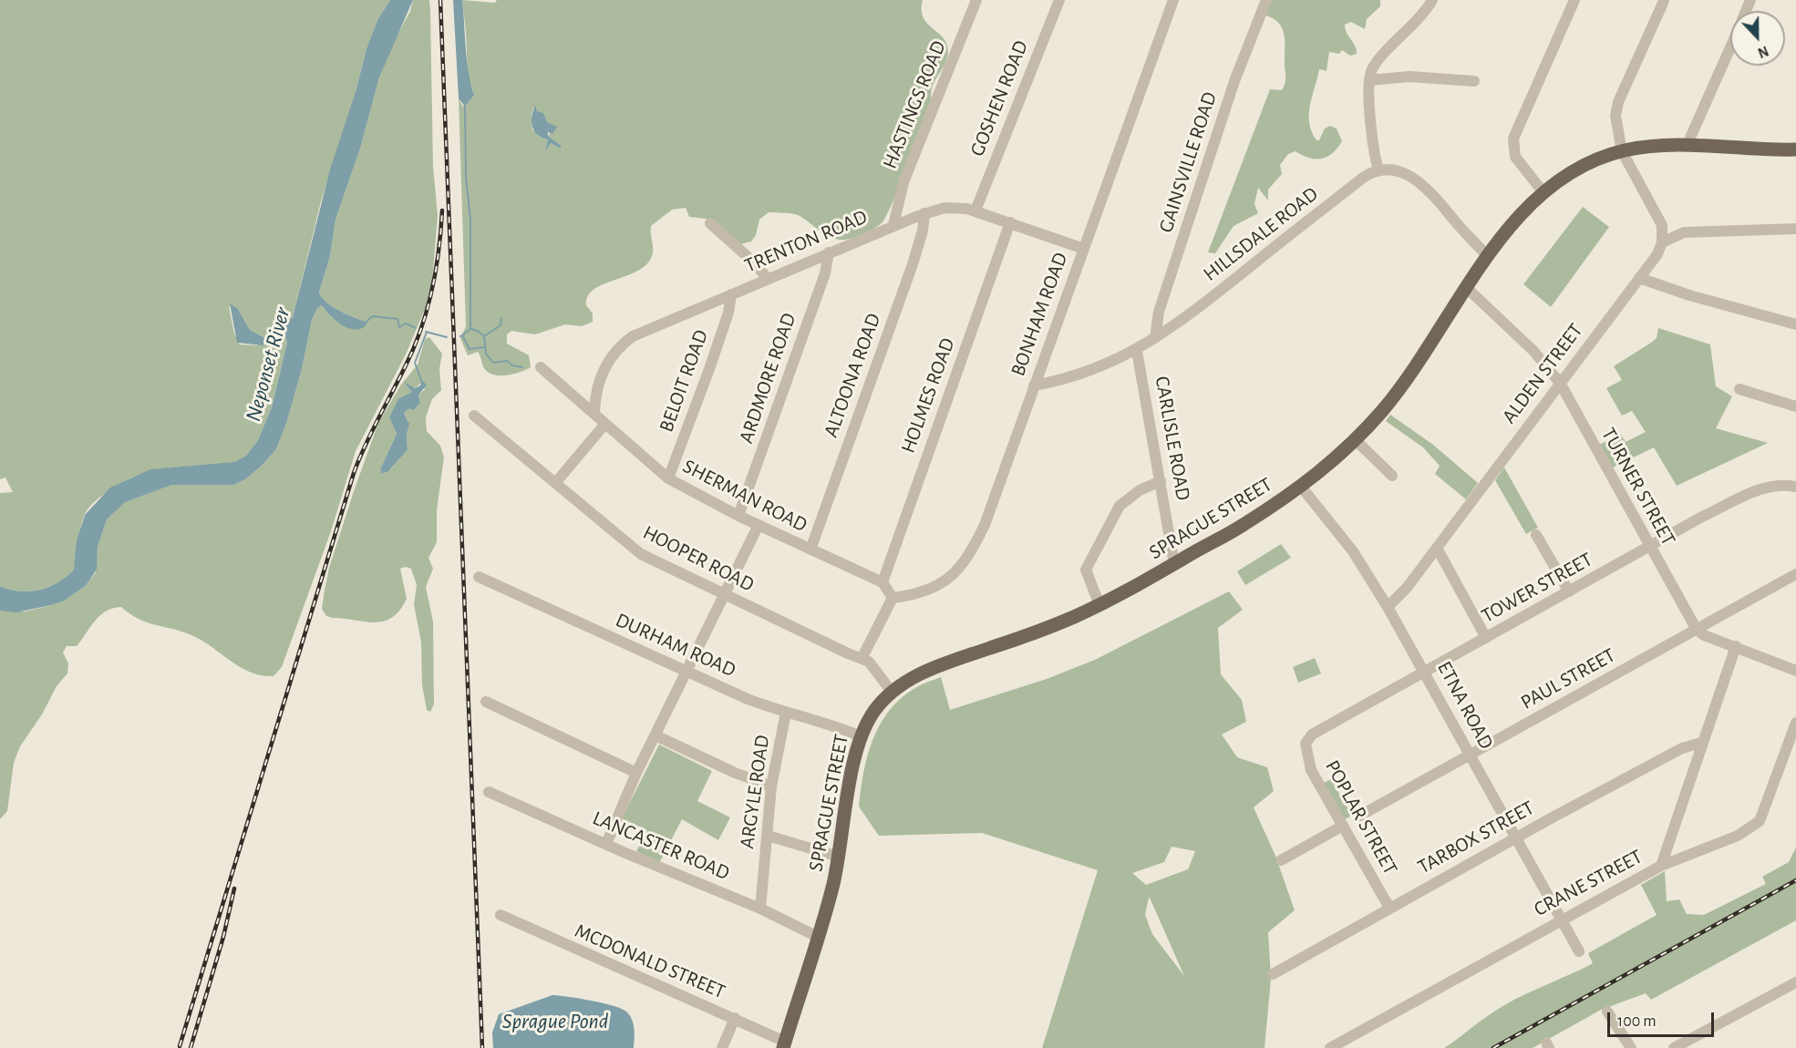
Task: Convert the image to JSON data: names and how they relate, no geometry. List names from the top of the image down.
{
  "streets": {
    "main road": ["SPRAGUE STREET"],
    "street": [
      "GOSHEN ROAD",
      "HASTINGS ROAD",
      "GAINSVILLE ROAD",
      "HILLSDALE ROAD",
      "TRENTON ROAD",
      "BONHAM ROAD",
      "ALDEN STREET",
      "ALTOONA ROAD",
      "ARDMORE ROAD",
      "BELOIT ROAD",
      "HOLMES ROAD",
      "CARLISLE ROAD",
      "TURNER STREET",
      "SHERMAN ROAD",
      "HOOPER ROAD",
      "TOWER STREET",
      "DURHAM ROAD",
      "PAUL STREET",
      "ETNA ROAD",
      "ARGYLE ROAD",
      "POPLAR STREET",
      "TARBOX STREET",
      "LANCASTER ROAD",
      "CRANE STREET",
      "MCDONALD STREET"
    ]
  },
  "crossings": [
    ["GOSHEN ROAD", "TRENTON ROAD"],
    ["HASTINGS ROAD", "TRENTON ROAD"],
    ["GAINSVILLE ROAD", "HILLSDALE ROAD"],
    ["HILLSDALE ROAD", "BONHAM ROAD"],
    ["HILLSDALE ROAD", "CARLISLE ROAD"],
    ["TRENTON ROAD", "BONHAM ROAD"],
    ["TRENTON ROAD", "ALTOONA ROAD"],
    ["TRENTON ROAD", "ARDMORE ROAD"],
    ["TRENTON ROAD", "BELOIT ROAD"],
    ["TRENTON ROAD", "HOLMES ROAD"],
    ["TRENTON ROAD", "SHERMAN ROAD"],
    ["ALDEN STREET", "TURNER STREET"],
    ["ALDEN STREET", "SPRAGUE STREET"],
    ["ALDEN STREET", "ETNA ROAD"],
    ["ALTOONA ROAD", "SHERMAN ROAD"],
    ["ARDMORE ROAD", "SHERMAN ROAD"],
    ["BELOIT ROAD", "SHERMAN ROAD"],
    ["HOLMES ROAD", "SHERMAN ROAD"],
    ["CARLISLE ROAD", "SPRAGUE STREET"],
    ["TURNER STREET", "SPRAGUE STREET"],
    ["TURNER STREET", "TOWER STREET"],
    ["TURNER STREET", "PAUL STREET"],
    ["SPRAGUE STREET", "HOOPER ROAD"],
    ["SPRAGUE STREET", "DURHAM ROAD"],
    ["SPRAGUE STREET", "ETNA ROAD"],
    ["SPRAGUE STREET", "LANCASTER ROAD"],
    ["SPRAGUE STREET", "MCDONALD STREET"],
    ["TOWER STREET", "ETNA ROAD"],
    ["TOWER STREET", "POPLAR STREET"],
    ["DURHAM ROAD", "ARGYLE ROAD"],
    ["PAUL STREET", "ETNA ROAD"],
    ["ETNA ROAD", "TARBOX STREET"],
    ["ETNA ROAD", "CRANE STREET"],
    ["ARGYLE ROAD", "LANCASTER ROAD"],
    ["POPLAR STREET", "TARBOX STREET"],
    ["TARBOX STREET", "CRANE STREET"]
  ],
  "water": ["Neponset River", "Sprague Pond"],
  "scale_bar": "100 m",
  "north": "bottom"
}
